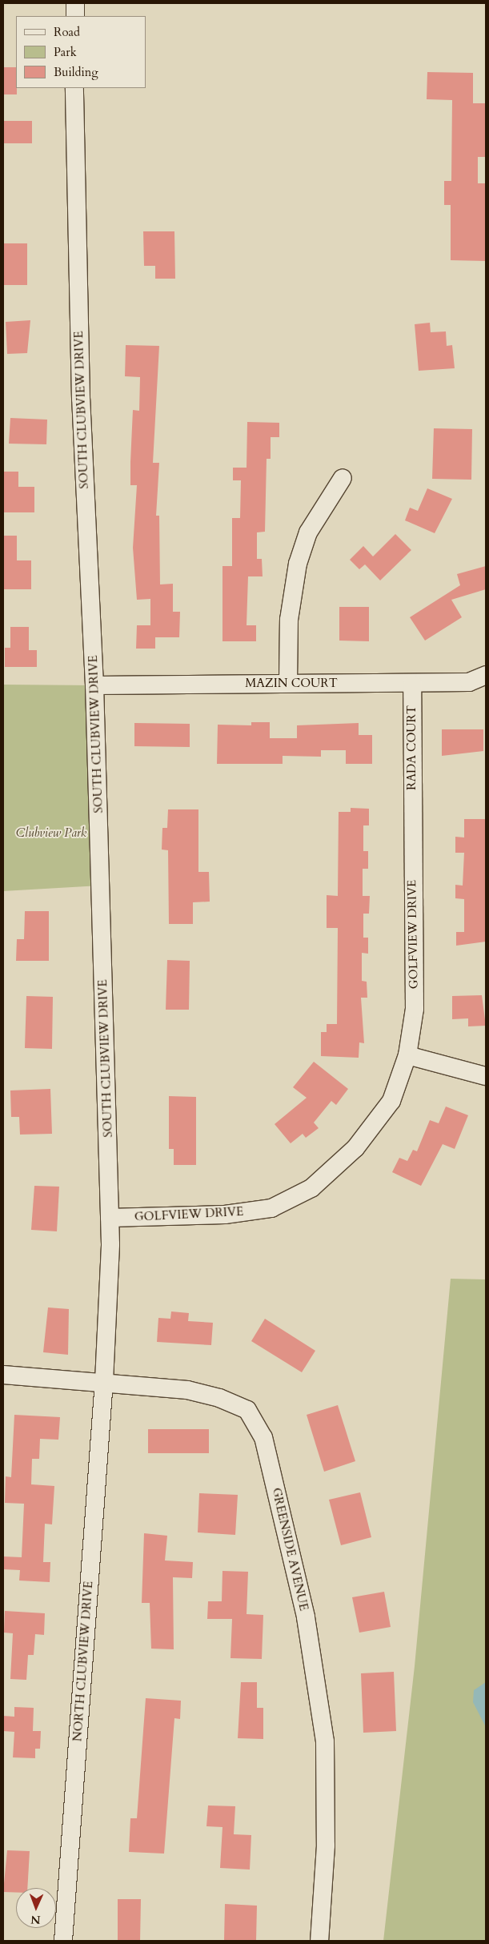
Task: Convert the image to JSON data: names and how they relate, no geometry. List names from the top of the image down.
{
  "streets": {
    "street": [
      "SOUTH CLUBVIEW DRIVE",
      "MAZIN COURT",
      "RADA COURT",
      "GOLFVIEW DRIVE",
      "GREENSIDE AVENUE",
      "NORTH CLUBVIEW DRIVE"
    ]
  },
  "crossings": [
    ["SOUTH CLUBVIEW DRIVE", "MAZIN COURT"],
    ["SOUTH CLUBVIEW DRIVE", "GOLFVIEW DRIVE"],
    ["SOUTH CLUBVIEW DRIVE", "GREENSIDE AVENUE"],
    ["SOUTH CLUBVIEW DRIVE", "NORTH CLUBVIEW DRIVE"],
    ["MAZIN COURT", "RADA COURT"],
    ["RADA COURT", "GOLFVIEW DRIVE"],
    ["GREENSIDE AVENUE", "NORTH CLUBVIEW DRIVE"]
  ],
  "parks": ["Clubview Park"],
  "legend": ["Road", "Park", "Building"],
  "north": "bottom"
}
